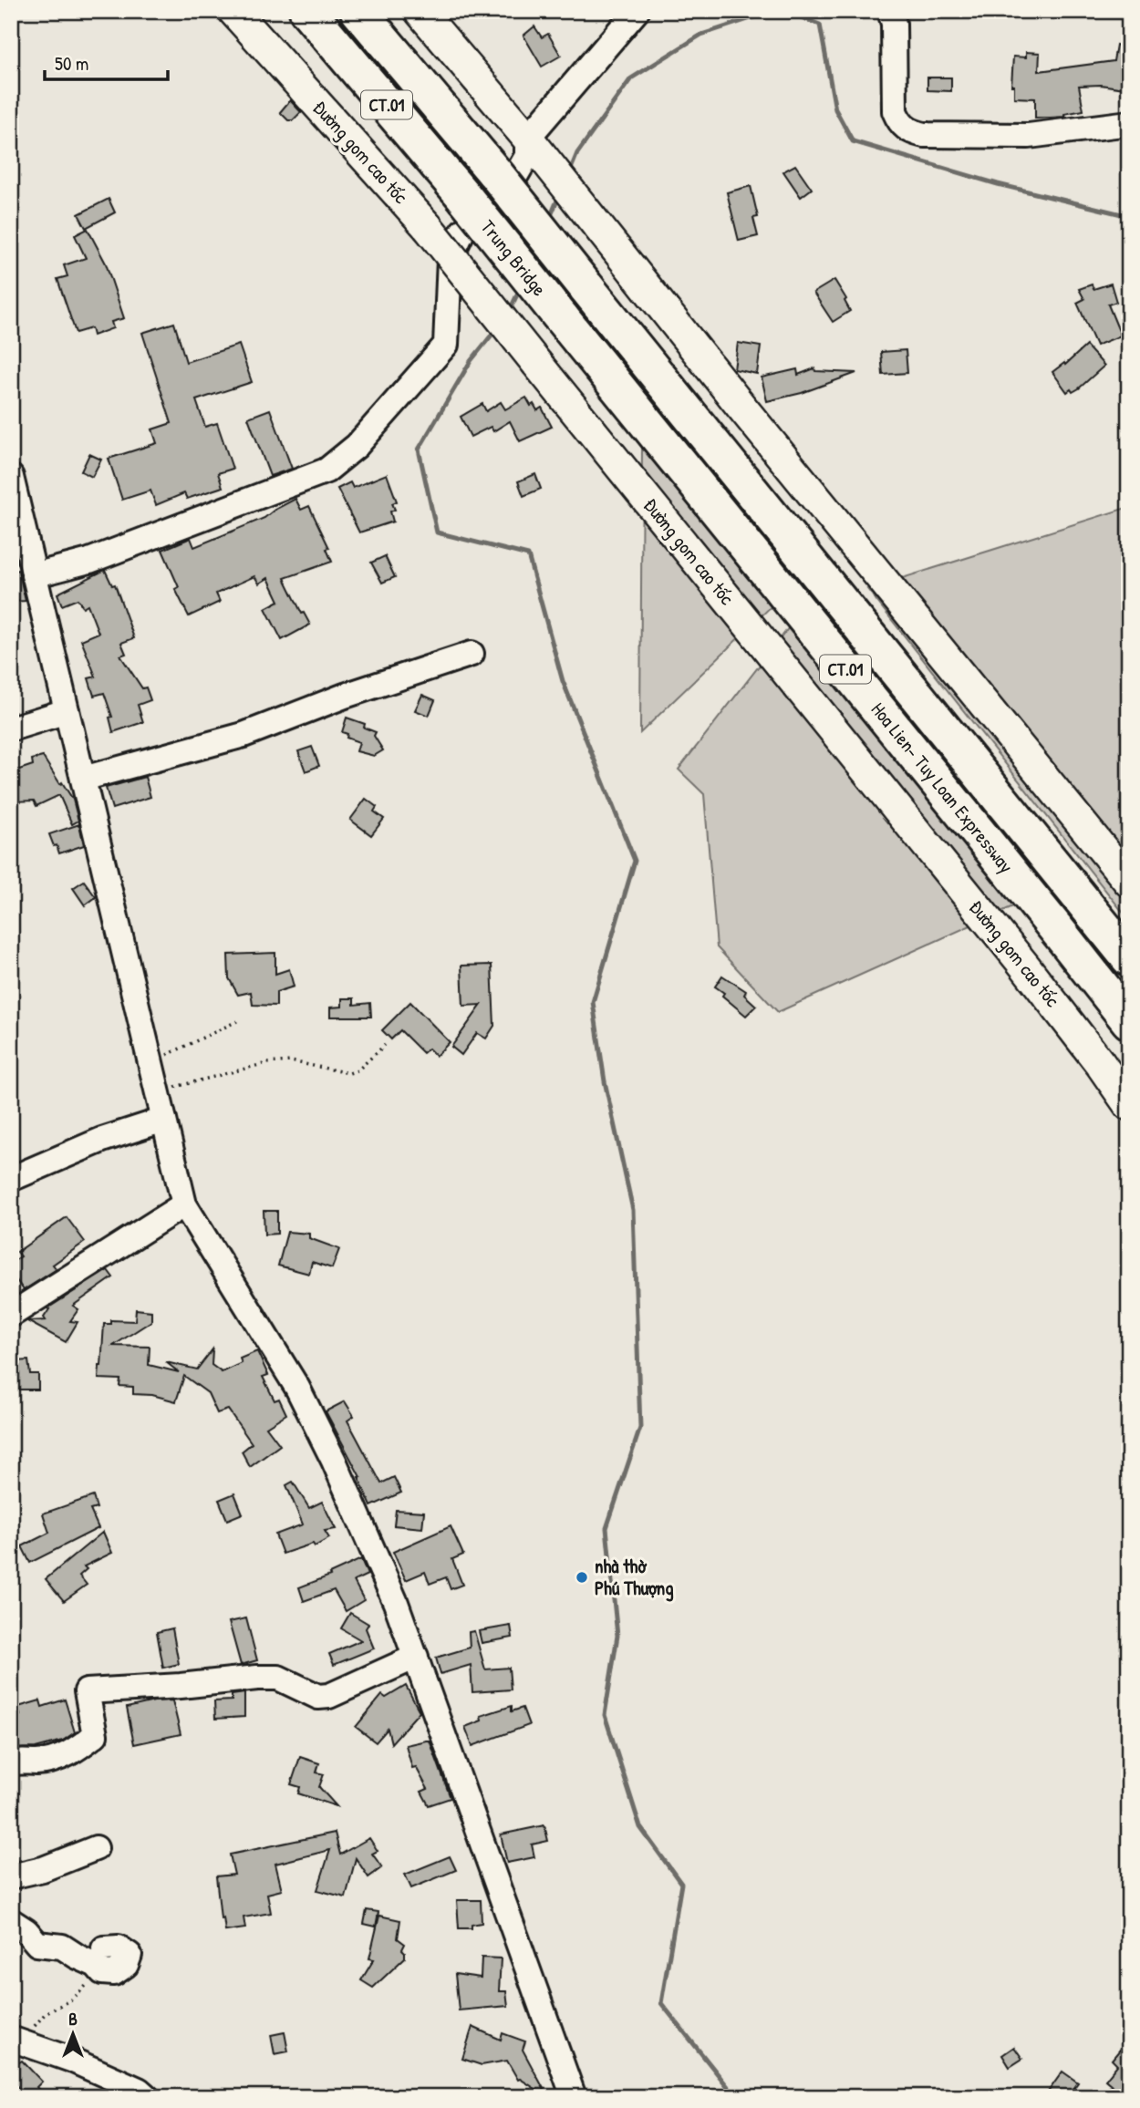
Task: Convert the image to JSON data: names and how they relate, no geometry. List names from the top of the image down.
{
  "streets": {
    "highway": ["CT.01", "Trung Bridge", "Hoa Lien- Tuy Loan Expressway"],
    "main road": ["Đường gom cao tốc"]
  },
  "crossings": [
    ["Trung Bridge", "Hoa Lien- Tuy Loan Expressway"]
  ],
  "places": ["nhà thờ Phú Thượng"],
  "scale_bar": "50 m",
  "north": "top"
}
